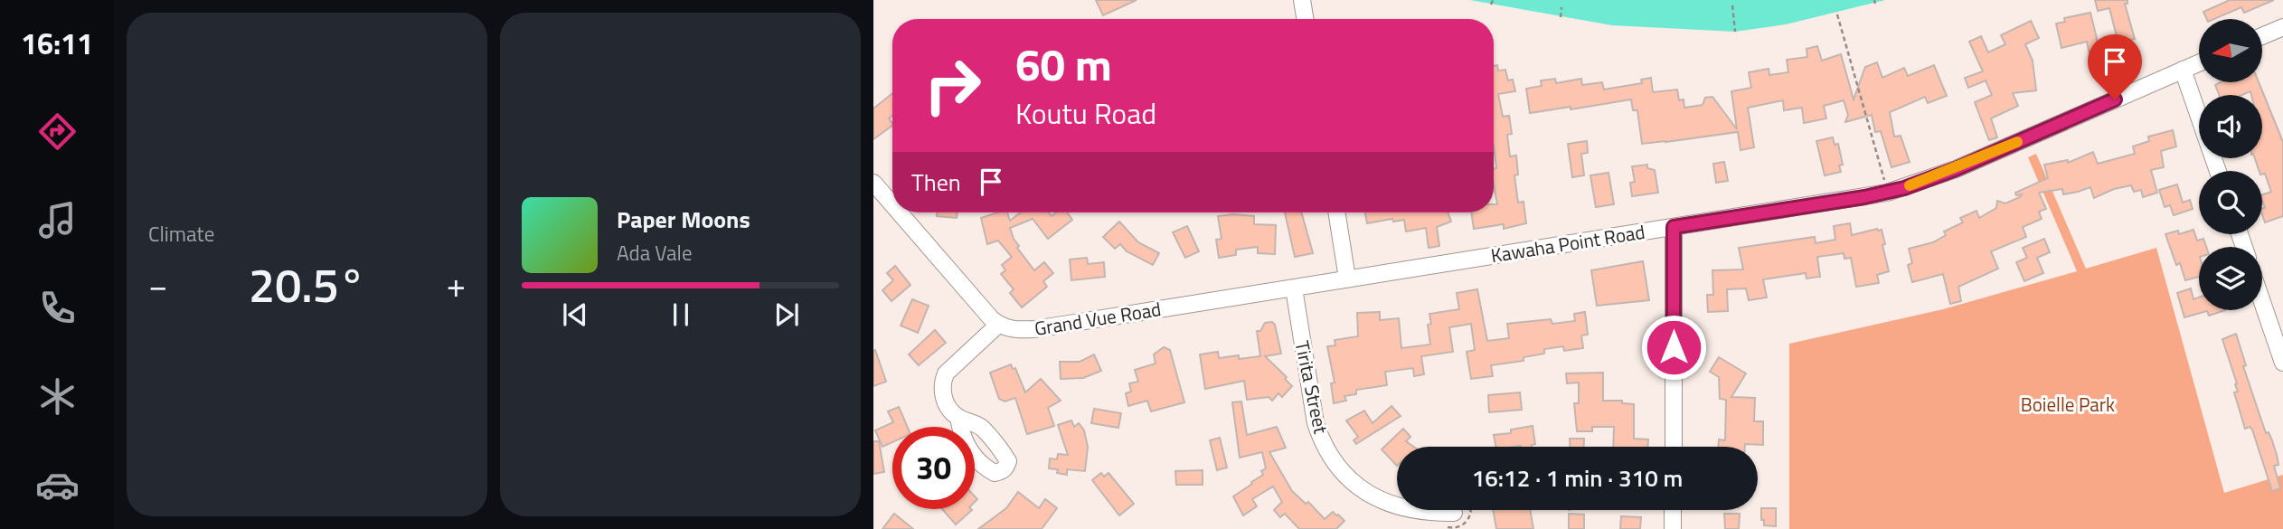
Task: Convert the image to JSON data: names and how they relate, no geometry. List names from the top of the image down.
{
  "streets": {
    "street": ["Kawaha Point Road", "Grand Vue Road", "Tirita Street"]
  },
  "crossings": [
    ["Kawaha Point Road", "Grand Vue Road"],
    ["Grand Vue Road", "Tirita Street"]
  ],
  "parks": ["Boielle Park"],
  "north": "left",
  "page": {
    "tabs": "16:11",
    "tile": "Climate",
    "turn": ["60 m", "Koutu Road"],
    "then": "Then",
    "song": ["Paper Moons", "Ada Vale"],
    "heat": ["−", "20.5°", "+"],
    "limit": "30",
    "trip": "16:12 · 1 min · 310 m"
  }
}
